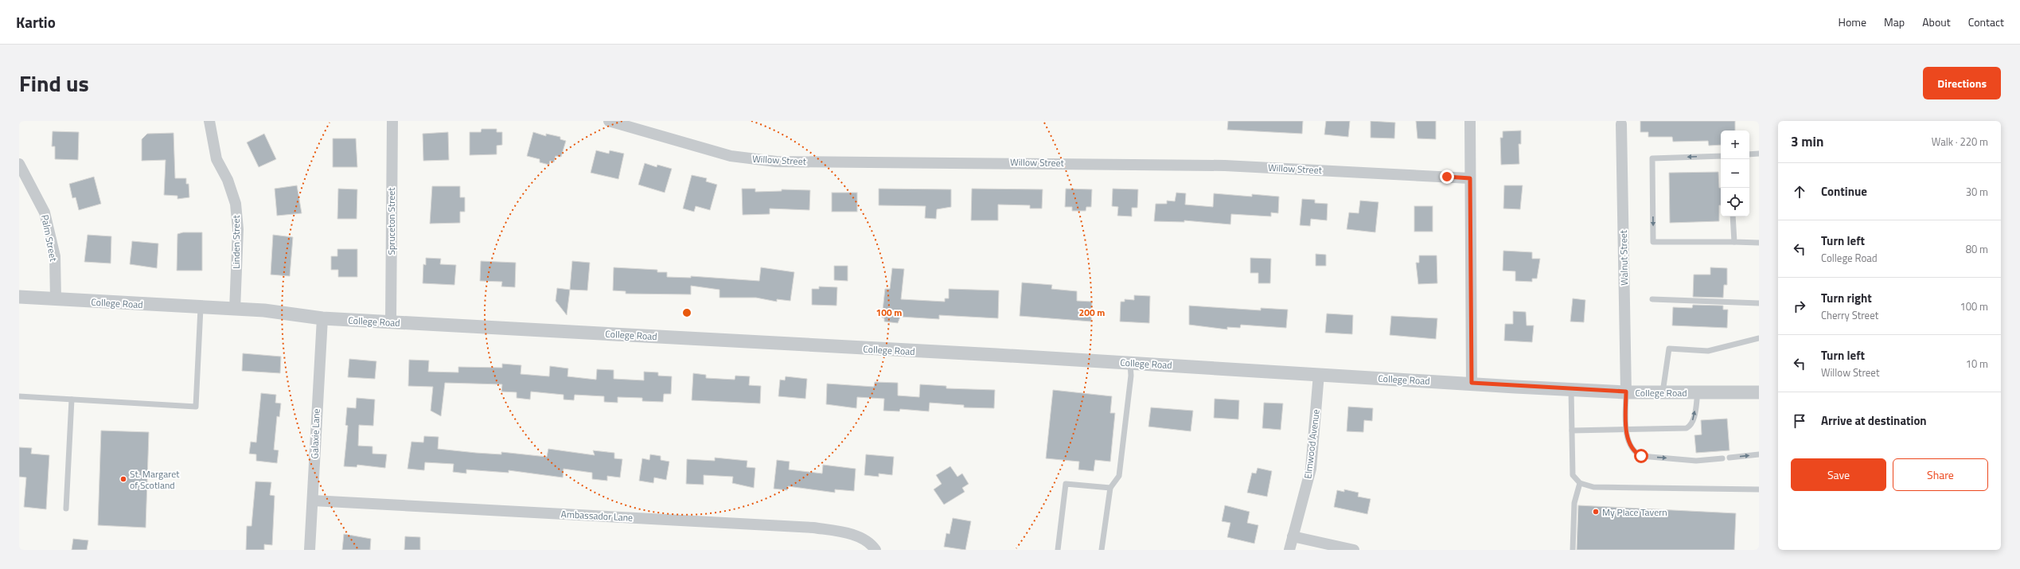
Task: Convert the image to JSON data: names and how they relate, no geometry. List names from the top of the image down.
{
  "streets": {
    "street": [
      "Willow Street",
      "Spruceton Street",
      "Palm Street",
      "Linden Street",
      "Walnut Street",
      "College Road",
      "Galaxie Lane",
      "Elmwood Avenue",
      "Ambassador Lane"
    ]
  },
  "crossings": [
    ["Spruceton Street", "College Road"],
    ["Palm Street", "College Road"],
    ["Linden Street", "College Road"],
    ["Walnut Street", "College Road"],
    ["College Road", "Galaxie Lane"],
    ["College Road", "Elmwood Avenue"],
    ["Galaxie Lane", "Ambassador Lane"]
  ],
  "places": ["St. Margaret of Scotland", "My Place Tavern"],
  "page": {
    "header": "Kartio",
    "nav": [
      "Home",
      "Map",
      "About",
      "Contact"
    ],
    "title": "Find us",
    "buttons": [
      "Directions",
      ["Save", "Share"]
    ],
    "heading": ["3 min", "Walk · 220 m"],
    "map_buttons": ["+", "−"],
    "list": [
      ["Continue", "30 m"],
      ["Turn left", "College Road", "80 m"],
      ["Turn right", "Cherry Street", "100 m"],
      ["Turn left", "Willow Street", "10 m"],
      "Arrive at destination"
    ]
  },
  "rings": ["100 m", "200 m"]
}
